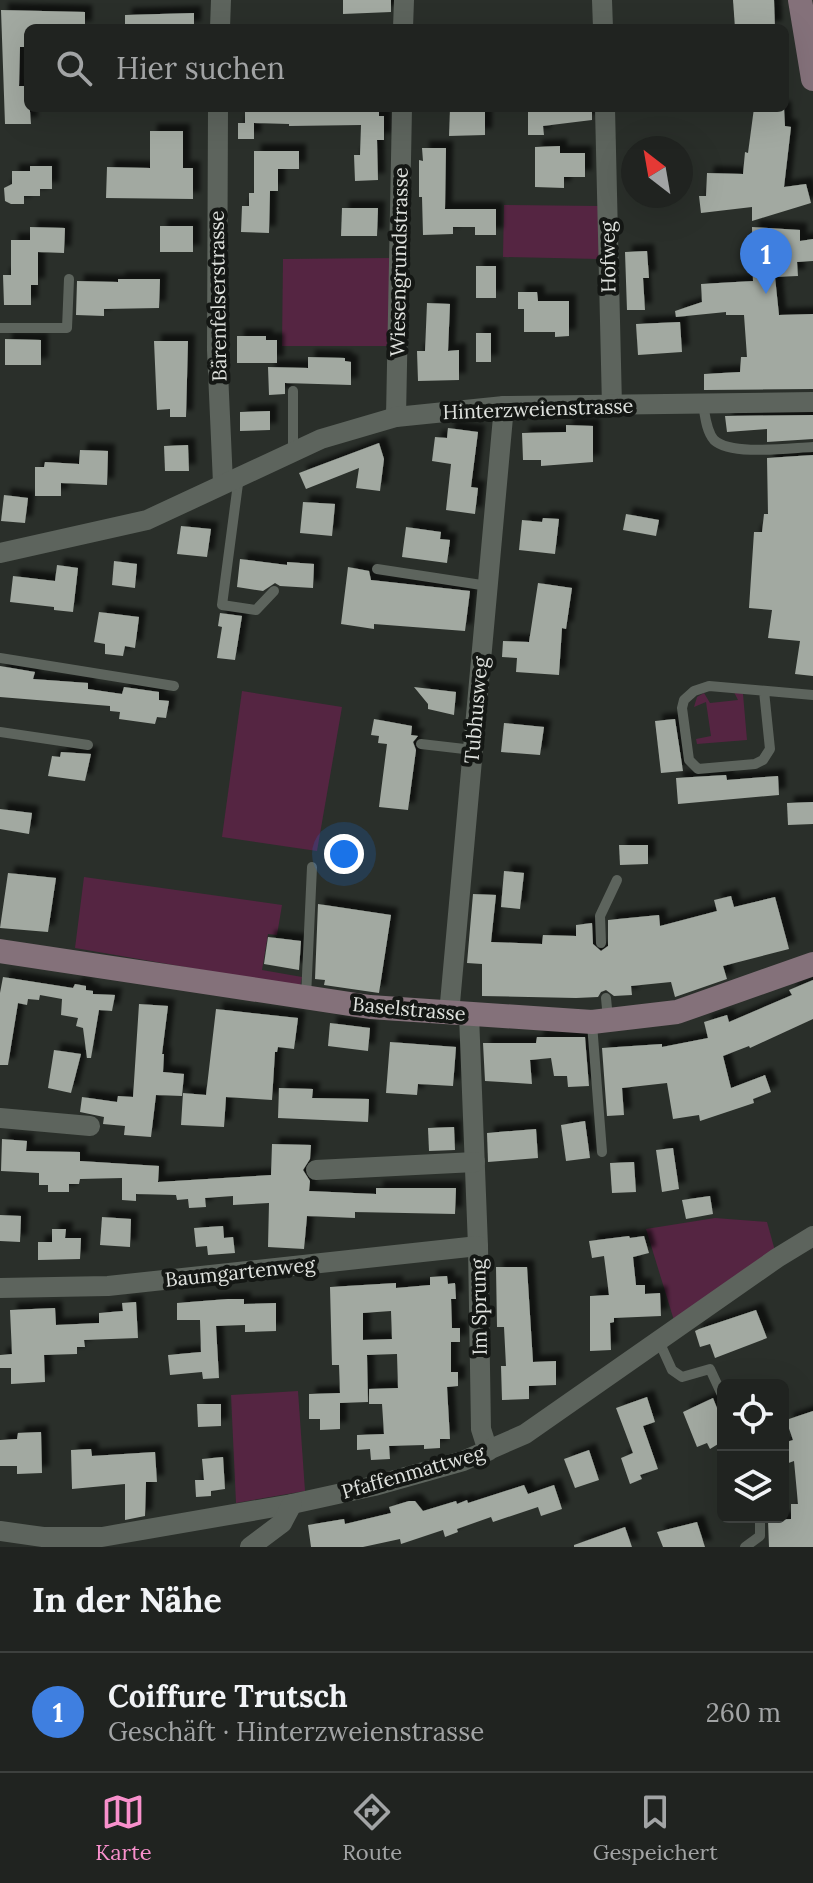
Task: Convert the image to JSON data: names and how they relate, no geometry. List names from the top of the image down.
{
  "streets": {
    "street": [
      "Hofweg",
      "Wiesengrundstrasse",
      "Bärenfelserstrasse",
      "Hinterzweienstrasse",
      "Tubhusweg",
      "Baselstrasse",
      "Baumgartenweg",
      "Im Sprung",
      "Pfaffenmattweg"
    ]
  },
  "crossings": [
    ["Hofweg", "Hinterzweienstrasse"],
    ["Wiesengrundstrasse", "Hinterzweienstrasse"],
    ["Bärenfelserstrasse", "Hinterzweienstrasse"],
    ["Hinterzweienstrasse", "Tubhusweg"],
    ["Tubhusweg", "Baselstrasse"],
    ["Tubhusweg", "Im Sprung"],
    ["Baselstrasse", "Im Sprung"],
    ["Baumgartenweg", "Im Sprung"],
    ["Im Sprung", "Pfaffenmattweg"]
  ],
  "north": "top left",
  "page": {
    "search": "Hier suchen",
    "pins": "1",
    "heading": "In der Nähe",
    "list": [
      {
        "mark": "1",
        "name": "Coiffure Trutsch",
        "note": "Geschäft · Hinterzweienstrasse",
        "value": "260 m"
      }
    ],
    "nav": ["Karte", "Route", "Gespeichert"]
  }
}
